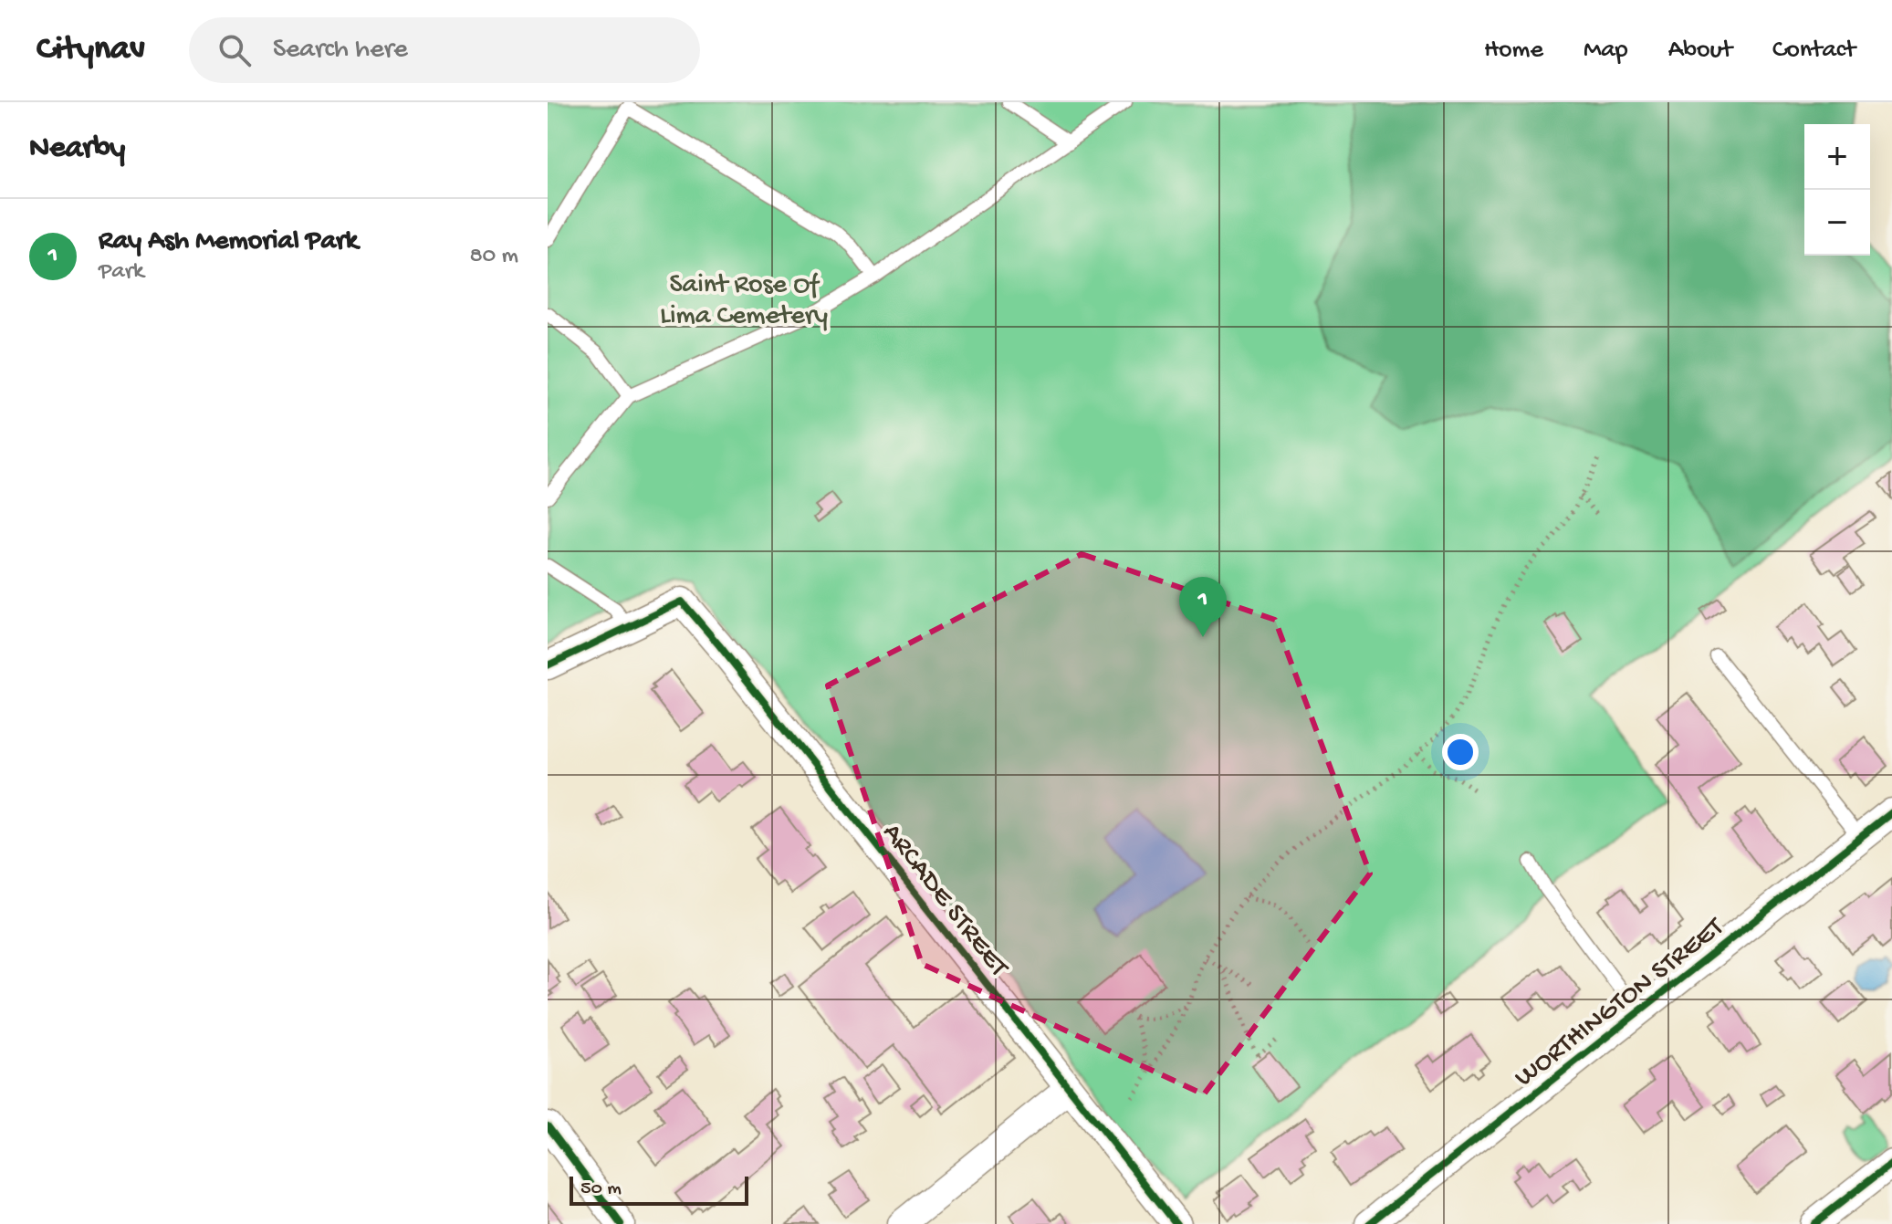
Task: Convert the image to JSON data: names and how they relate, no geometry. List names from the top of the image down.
{
  "streets": {
    "street": ["ARCADE STREET", "WORTHINGTON STREET"]
  },
  "parks": ["Saint Rose Of Lima Cemetery"],
  "scale_bar": "50 m",
  "page": {
    "header": "Citynav",
    "search": "Search here",
    "nav": [
      "Home",
      "Map",
      "About",
      "Contact"
    ],
    "heading": "Nearby",
    "map_buttons": ["+", "−"],
    "list": [
      {
        "mark": "1",
        "name": "Ray Ash Memorial Park",
        "note": "Park",
        "value": "80 m"
      }
    ],
    "pins": "1",
    "scale": "50 m"
  }
}
